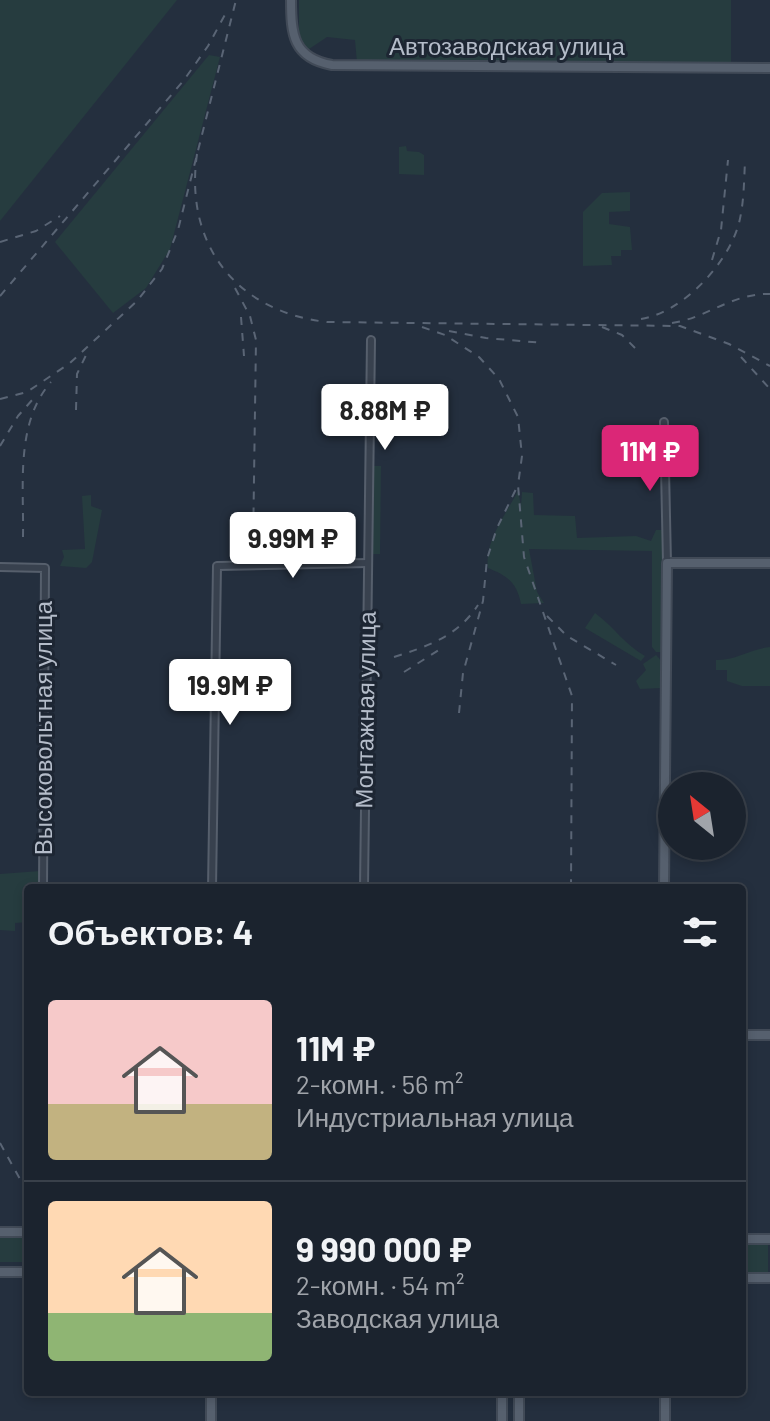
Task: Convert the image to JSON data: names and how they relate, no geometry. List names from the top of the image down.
{
  "streets": {
    "main road": ["Автозаводская улица"],
    "street": ["Монтажная улица", "Высоковольтная улица"]
  },
  "north": "top left",
  "page": {
    "price": [
      "8.88M ₽",
      "11M ₽",
      "9.99M ₽",
      "19.9M ₽"
    ],
    "heading": "Объектов: 4",
    "list": [
      {
        "name": "11M ₽",
        "note": "2-комн. · 56 m² · Индустриальная улица"
      },
      {
        "name": "9 990 000 ₽",
        "note": "2-комн. · 54 m² · Заводская улица"
      }
    ]
  }
}
